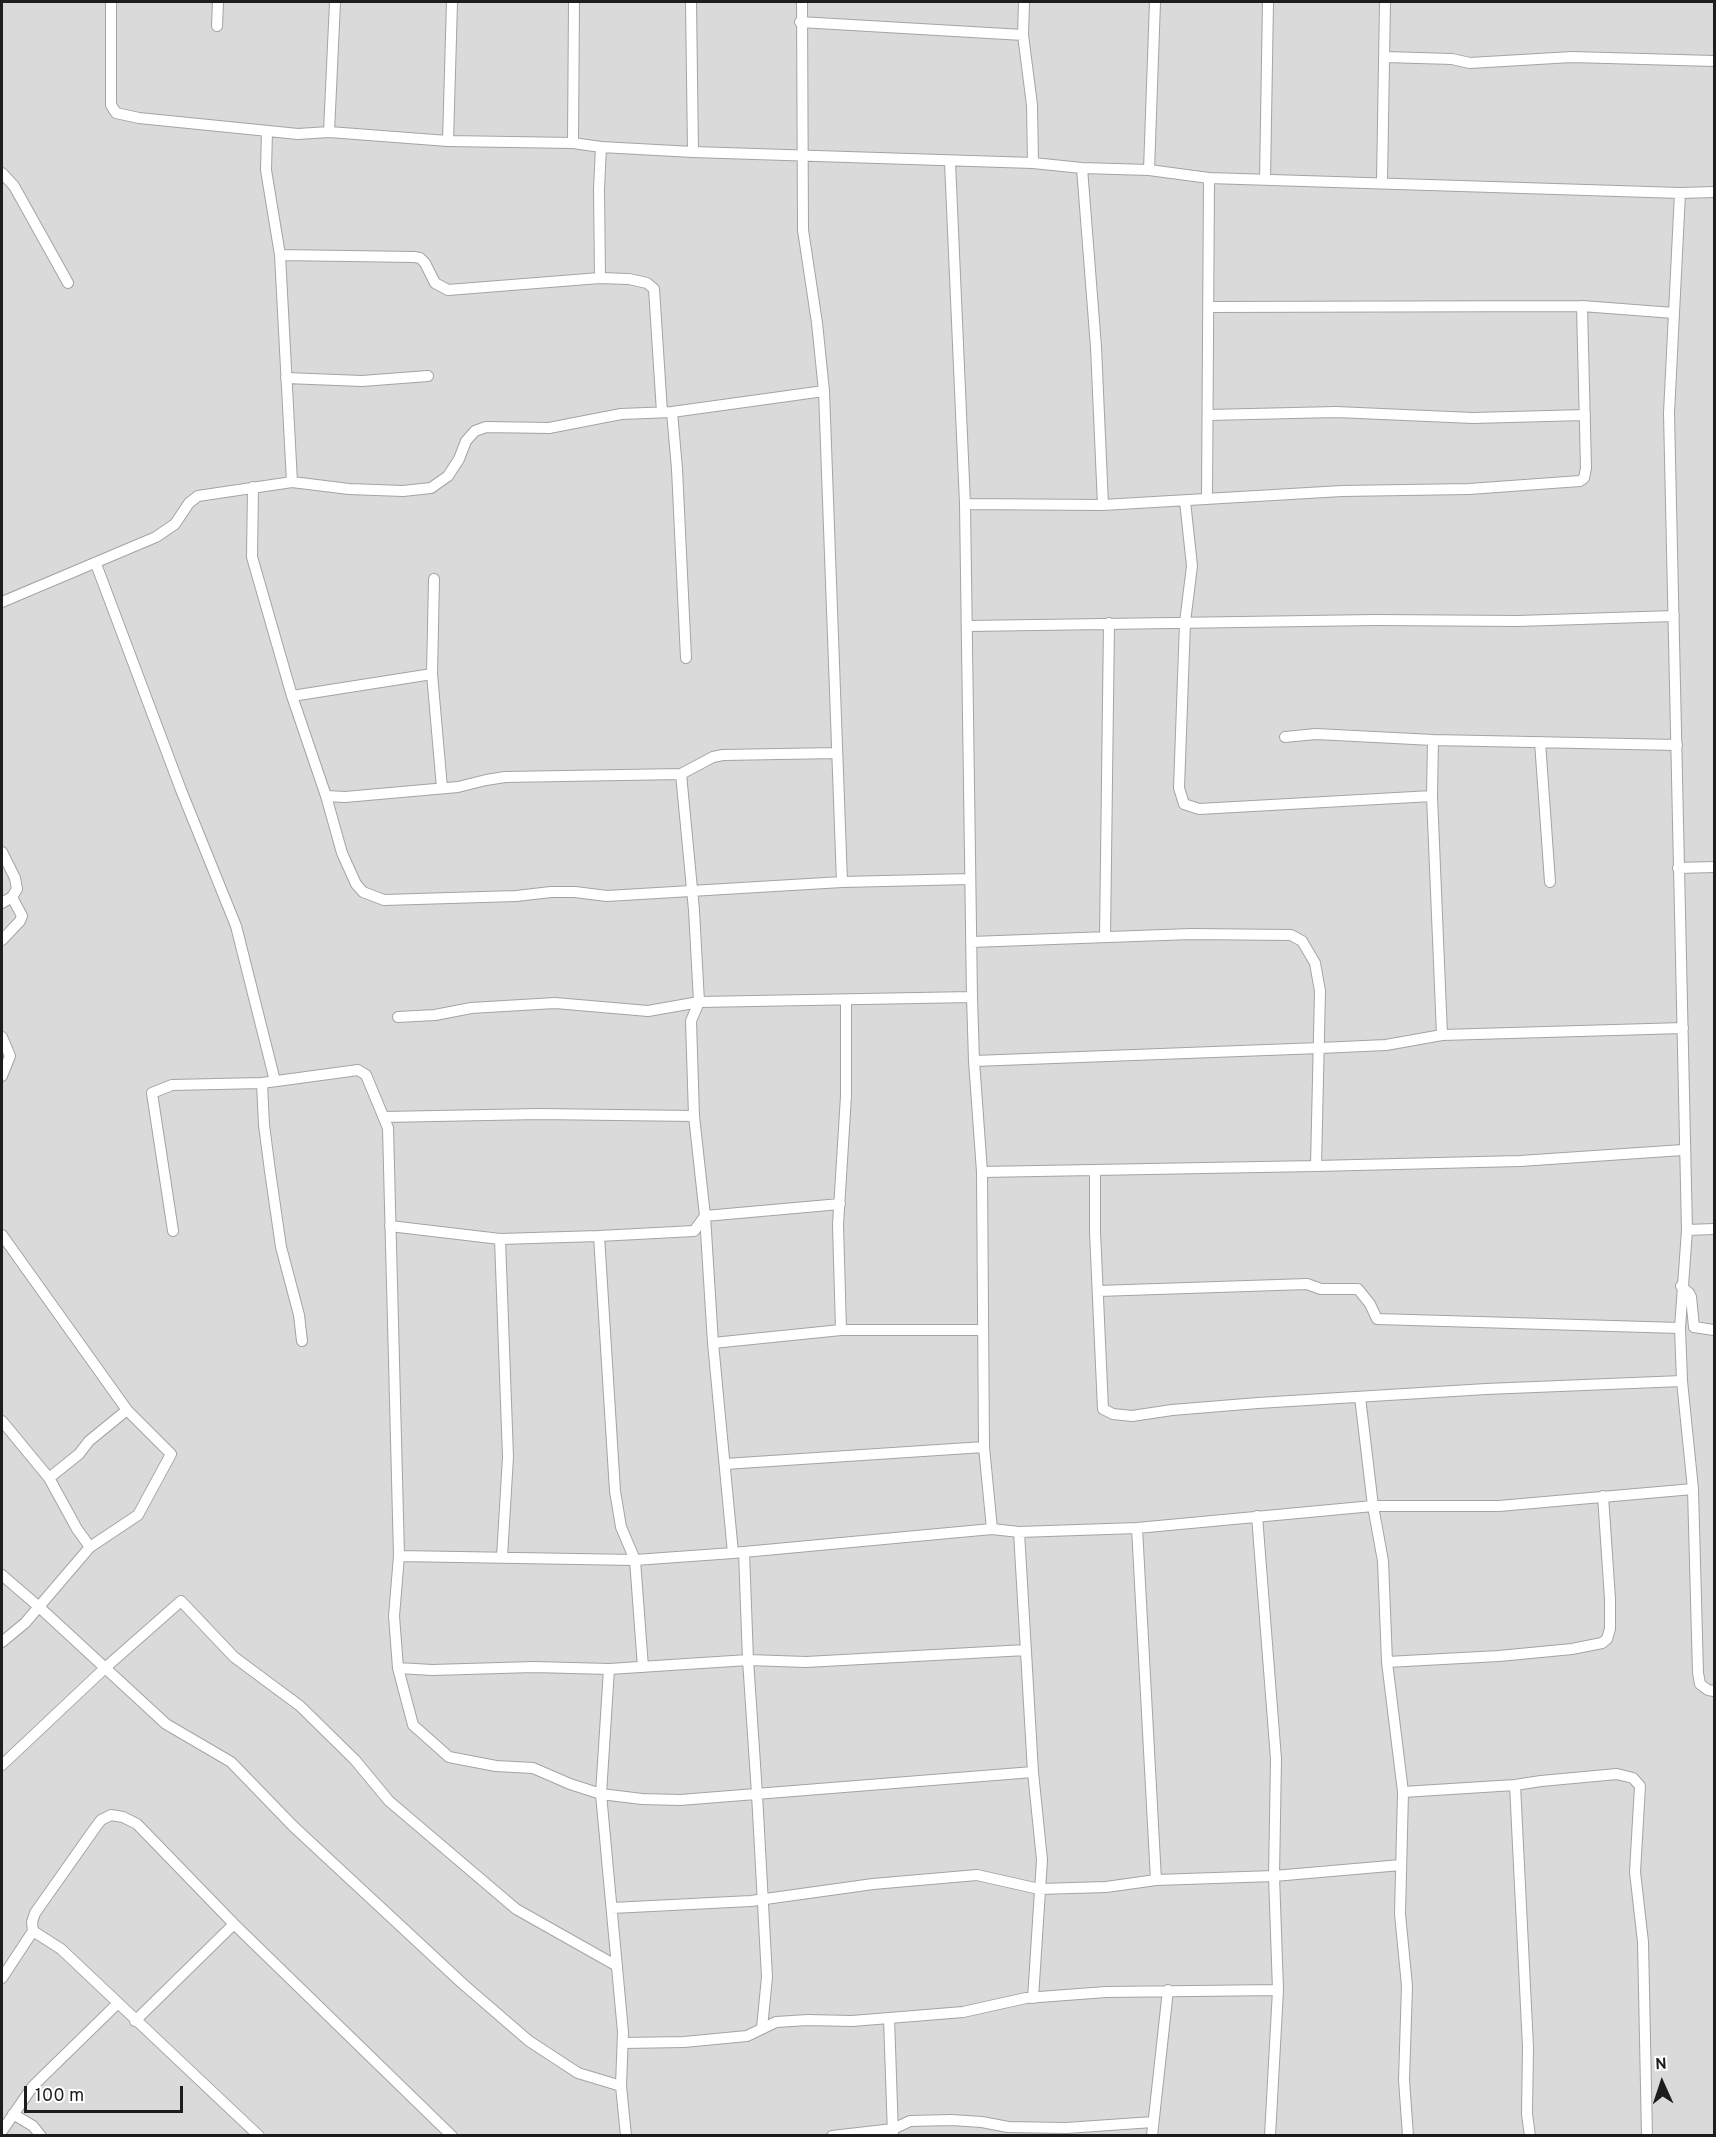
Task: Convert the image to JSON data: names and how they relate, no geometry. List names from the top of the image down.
{
  "scale_bar": "100 m",
  "north": "top"
}
